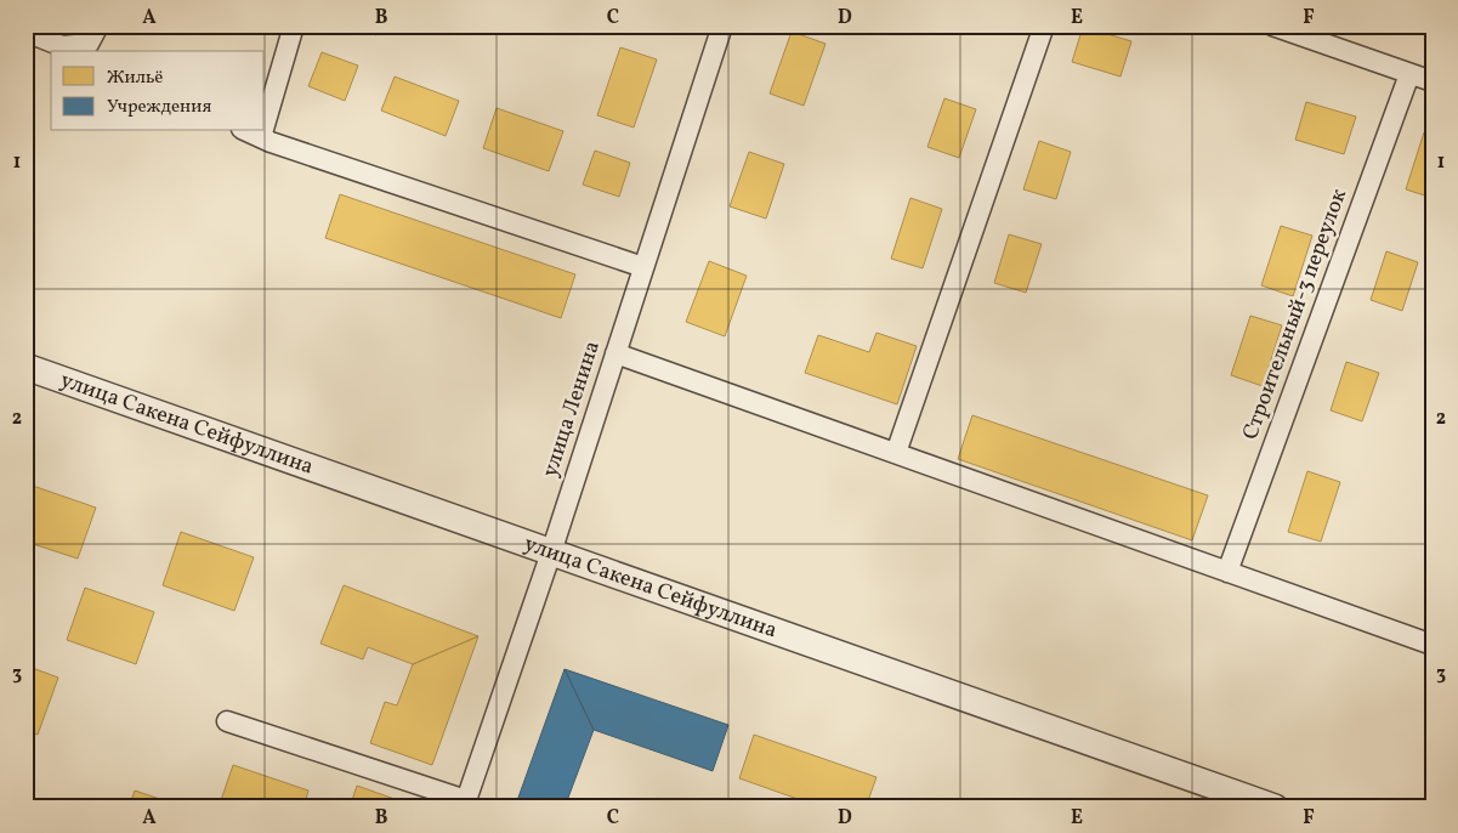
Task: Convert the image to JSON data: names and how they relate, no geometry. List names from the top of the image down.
{
  "streets": {
    "street": ["Строительный-3 переулок", "улица Ленина", "улица Сакена Сейфуллина"]
  },
  "crossings": [
    ["улица Ленина", "улица Сакена Сейфуллина"]
  ],
  "legend": ["Жильё", "Учреждения"],
  "grid": {
    "columns": [
      "A",
      "B",
      "C",
      "D",
      "E",
      "F"
    ],
    "rows": ["1", "2", "3"]
  }
}
